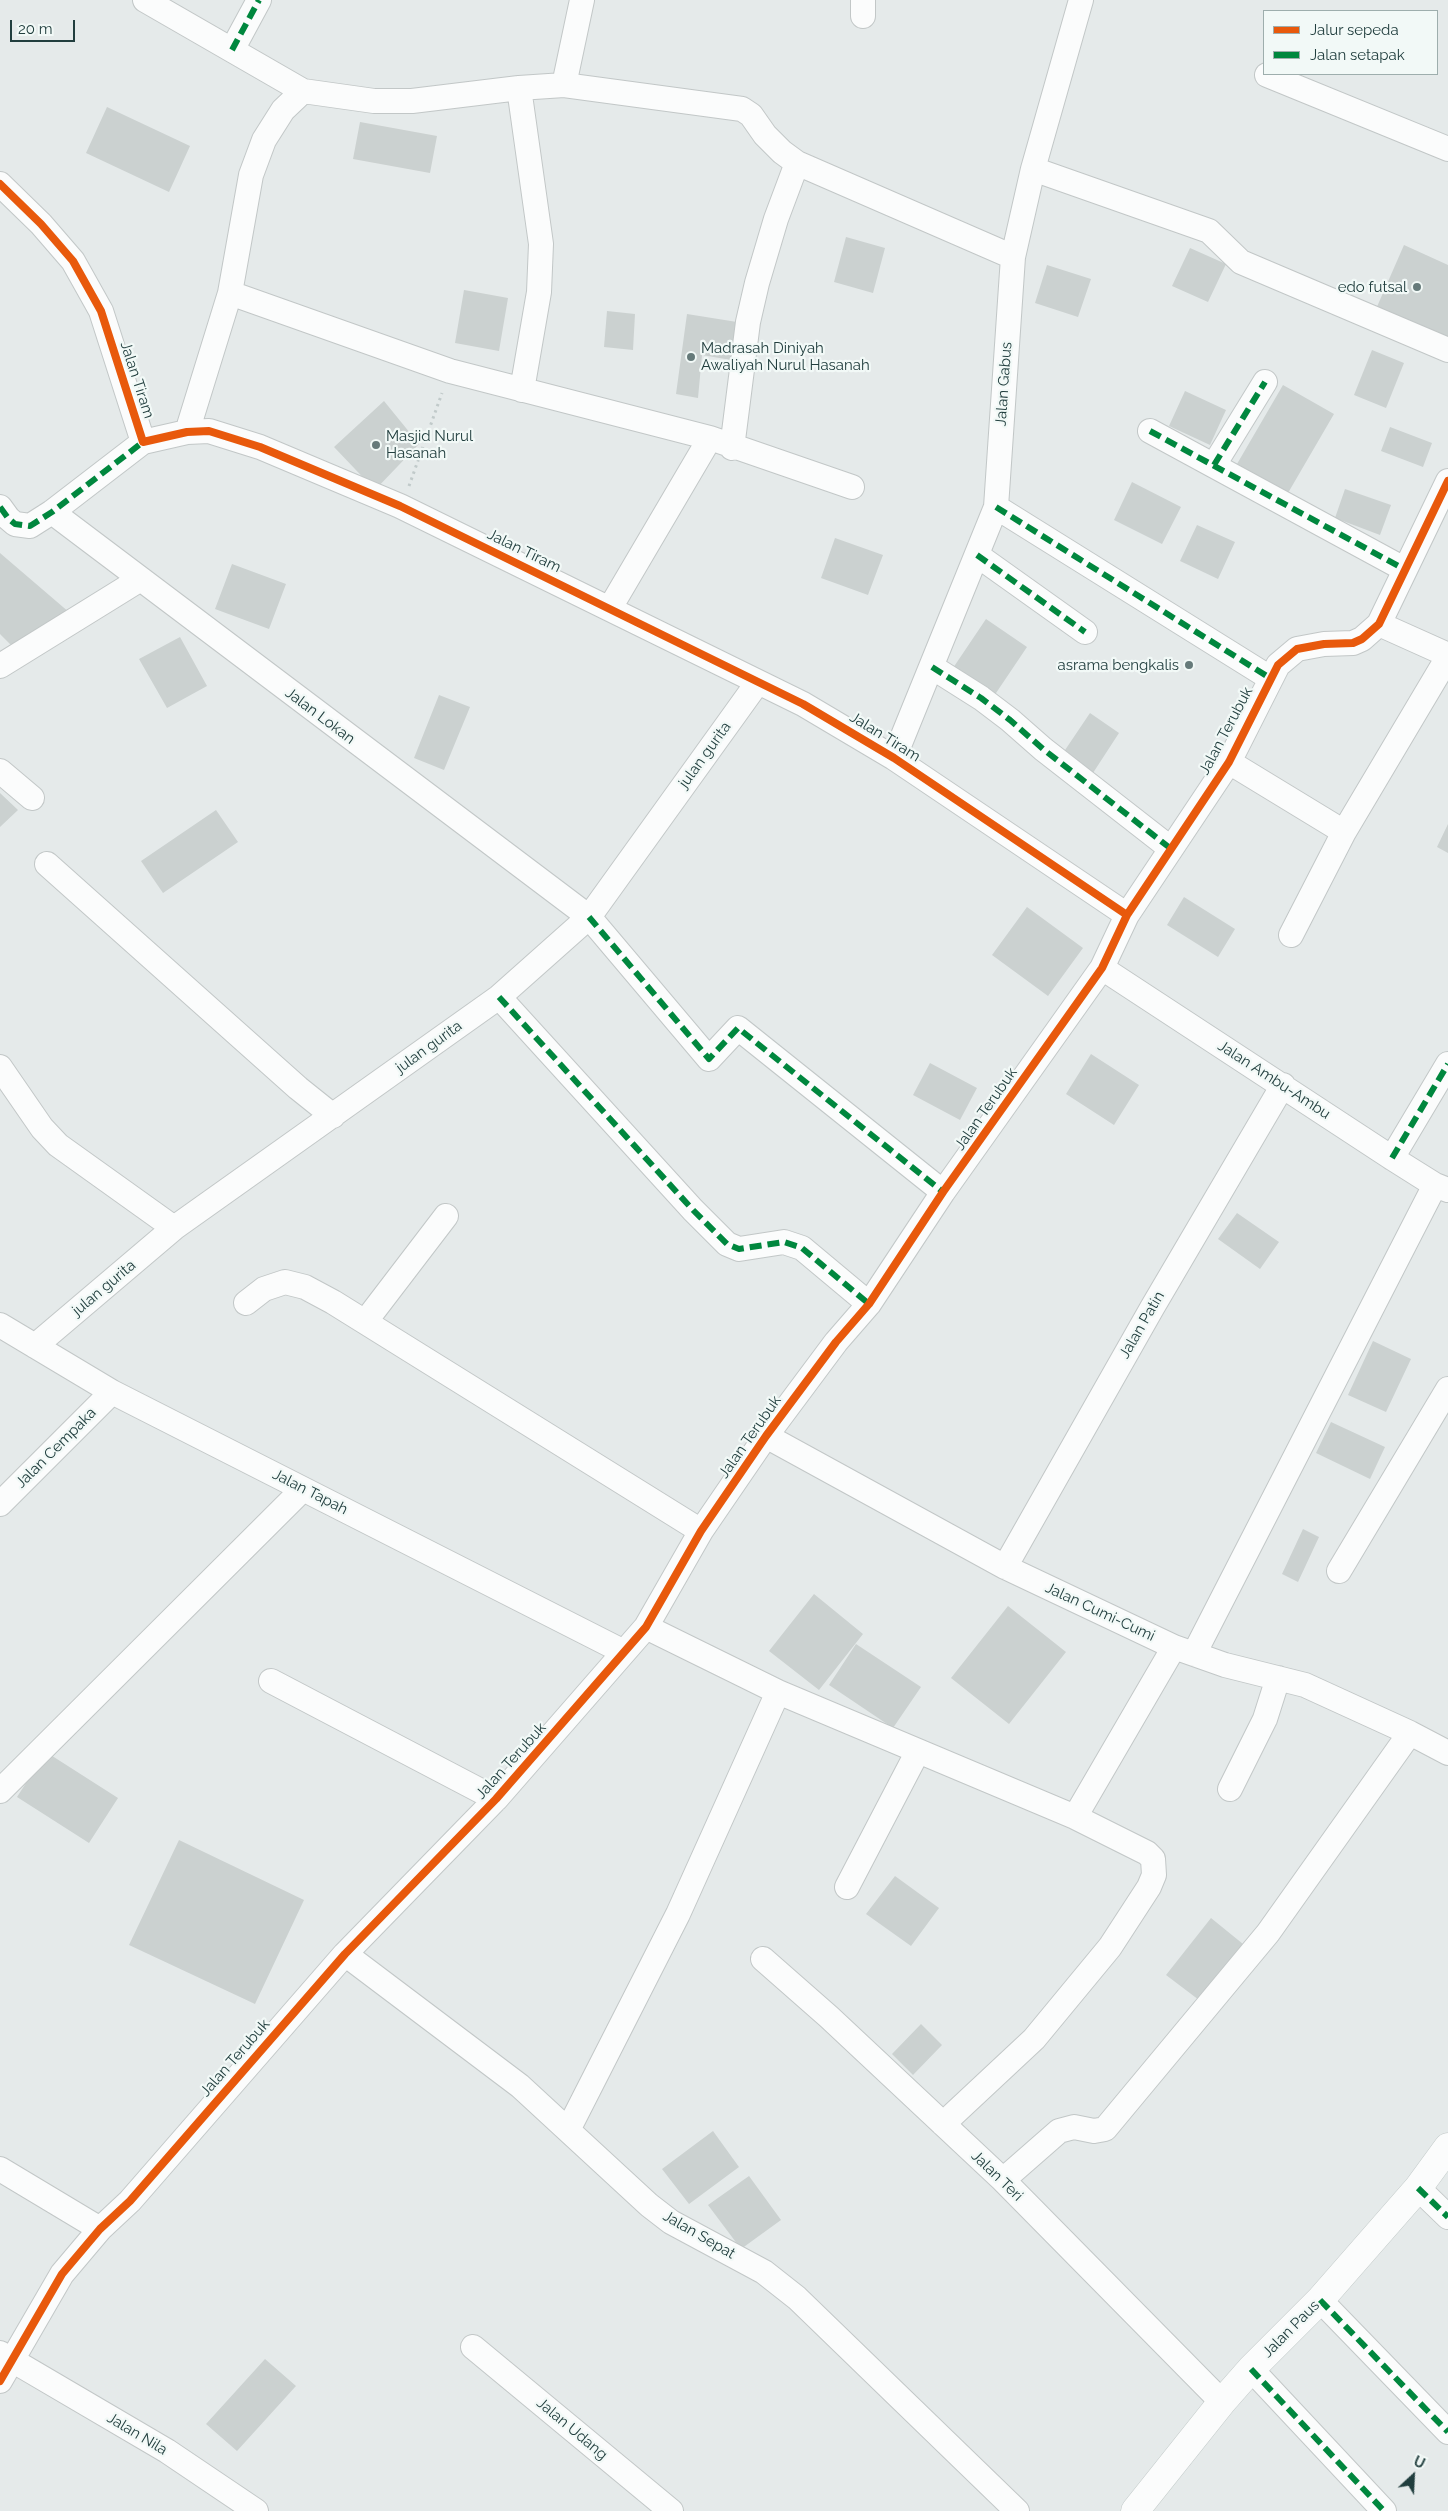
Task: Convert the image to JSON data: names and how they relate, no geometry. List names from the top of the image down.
{
  "streets": {
    "main road": ["Jalan Paus"],
    "street": [
      "Jalan Tiram",
      "Jalan Gabus",
      "Jalan Lokan",
      "Jalan Terubuk",
      "julan gurita",
      "Jalan Ambu-Ambu",
      "Jalan Patin",
      "Jalan Cempaka",
      "Jalan Tapah",
      "Jalan Cumi-Cumi",
      "Jalan Teri",
      "Jalan Sepat",
      "Jalan Udang",
      "Jalan Nila"
    ]
  },
  "crossings": [
    ["Jalan Tiram", "Jalan Gabus"],
    ["Jalan Tiram", "Jalan Terubuk"],
    ["Jalan Tiram", "julan gurita"],
    ["Jalan Lokan", "Jalan Terubuk"],
    ["Jalan Lokan", "julan gurita"],
    ["Jalan Terubuk", "Jalan Ambu-Ambu"],
    ["Jalan Terubuk", "Jalan Tapah"],
    ["Jalan Terubuk", "Jalan Cumi-Cumi"],
    ["Jalan Terubuk", "Jalan Sepat"],
    ["Jalan Terubuk", "Jalan Nila"],
    ["julan gurita", "Jalan Tapah"],
    ["Jalan Ambu-Ambu", "Jalan Patin"],
    ["Jalan Patin", "Jalan Cumi-Cumi"],
    ["Jalan Cempaka", "Jalan Tapah"],
    ["Jalan Teri", "Jalan Paus"]
  ],
  "places": [
    "edo futsal",
    "Madrasah Diniyah Awaliyah Nurul Hasanah",
    "Masjid Nurul Hasanah",
    "asrama bengkalis"
  ],
  "legend": ["Jalur sepeda", "Jalan setapak"],
  "scale_bar": "20 m",
  "north": "top right"
}
